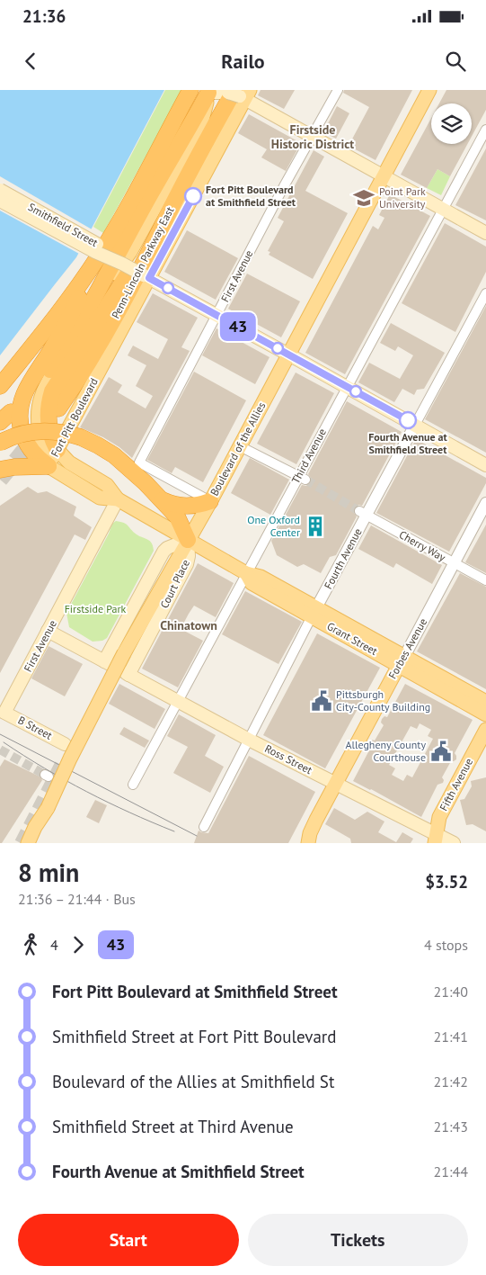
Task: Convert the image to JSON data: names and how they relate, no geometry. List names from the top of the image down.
{
  "streets": {
    "highway": ["Penn-Lincoln Parkway East"],
    "main road": [
      "Smithfield Street",
      "First Avenue",
      "Fort Pitt Boulevard",
      "Boulevard of the Allies",
      "Court Place",
      "Grant Street",
      "Forbes Avenue",
      "B Street",
      "Ross Street",
      "Fifth Avenue"
    ],
    "street": ["Third Avenue", "Cherry Way", "Fourth Avenue"]
  },
  "crossings": [
    ["Smithfield Street", "First Avenue"],
    ["Smithfield Street", "Fort Pitt Boulevard"],
    ["Smithfield Street", "Boulevard of the Allies"],
    ["Smithfield Street", "Third Avenue"],
    ["Smithfield Street", "Fourth Avenue"],
    ["Penn-Lincoln Parkway East", "Fort Pitt Boulevard"],
    ["First Avenue", "Boulevard of the Allies"],
    ["First Avenue", "Grant Street"],
    ["First Avenue", "B Street"],
    ["Fort Pitt Boulevard", "Grant Street"],
    ["Boulevard of the Allies", "Court Place"],
    ["Boulevard of the Allies", "Grant Street"],
    ["Third Avenue", "Grant Street"],
    ["Third Avenue", "Ross Street"],
    ["Cherry Way", "Fourth Avenue"],
    ["Cherry Way", "Forbes Avenue"],
    ["Fourth Avenue", "Grant Street"],
    ["Fourth Avenue", "Ross Street"],
    ["Court Place", "Grant Street"],
    ["Court Place", "Ross Street"],
    ["Grant Street", "Forbes Avenue"],
    ["Forbes Avenue", "Ross Street"],
    ["Ross Street", "Fifth Avenue"]
  ],
  "districts": ["Firstside Historic District", "Chinatown"],
  "parks": ["Firstside Park"],
  "places": {
    "other": ["Fort Pitt Boulevard at Smithfield Street", "Fourth Avenue at Smithfield Street"],
    "school or university": ["Point Park University"],
    "building": ["One Oxford Center"],
    "public building": ["Pittsburgh City-County Building", "Allegheny County Courthouse"]
  },
  "lines": ["bus line 43"],
  "page": {
    "status": "21:36",
    "header": "Railo",
    "on_map": "43",
    "heading": ["8 min", "21:36 – 21:44 · Bus", "$3.52"],
    "legs": ["4", "43", "4 stops"],
    "list": [
      {
        "name": "Fort Pitt Boulevard at Smithfield Street",
        "value": "21:40"
      },
      {
        "name": "Smithfield Street at Fort Pitt Boulevard",
        "value": "21:41"
      },
      {
        "name": "Boulevard of the Allies at Smithfield St",
        "value": "21:42"
      },
      {
        "name": "Smithfield Street at Third Avenue",
        "value": "21:43"
      },
      {
        "name": "Fourth Avenue at Smithfield Street",
        "value": "21:44"
      }
    ],
    "buttons": ["Start", "Tickets"]
  }
}
